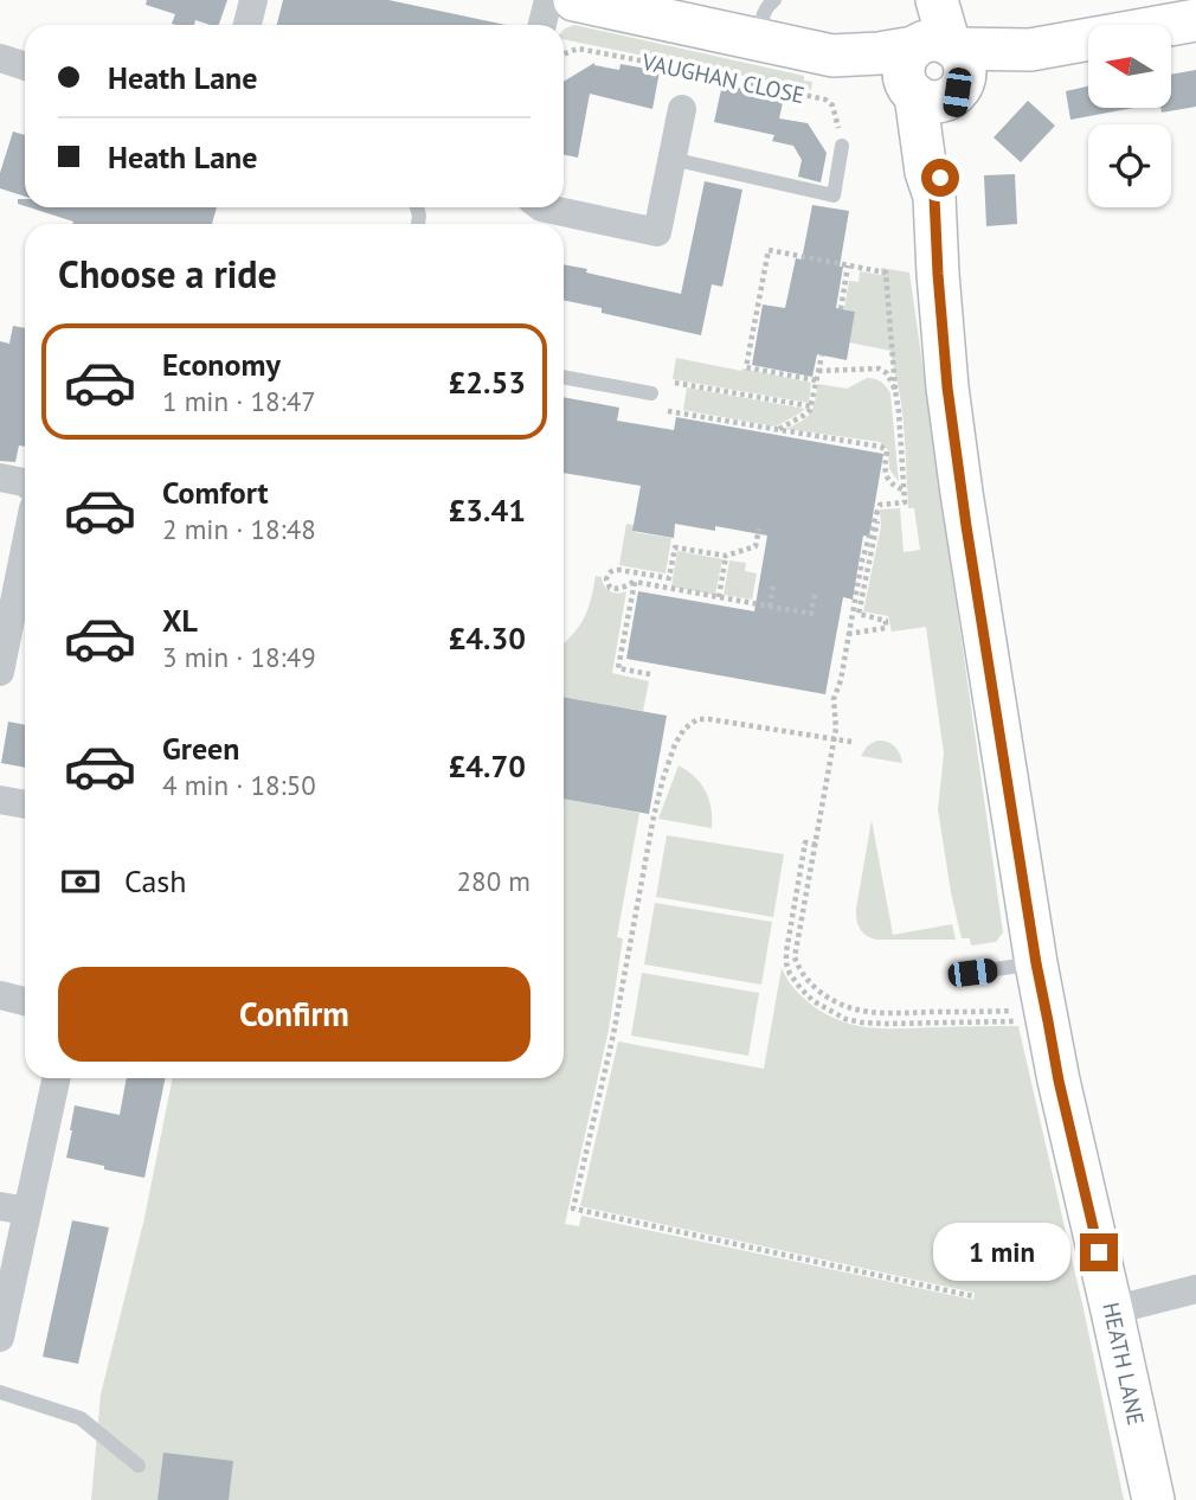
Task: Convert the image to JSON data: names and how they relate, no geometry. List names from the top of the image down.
{
  "streets": {
    "street": ["VAUGHAN CLOSE", "HEATH LANE"]
  },
  "north": "left",
  "page": {
    "banner": ["Heath Lane", "Heath Lane"],
    "heading": "Choose a ride",
    "list": [
      {
        "name": "Economy",
        "note": "1 min · 18:47",
        "value": "£2.53"
      },
      {
        "name": "Comfort",
        "note": "2 min · 18:48",
        "value": "£3.41"
      },
      {
        "name": "XL",
        "note": "3 min · 18:49",
        "value": "£4.30"
      },
      {
        "name": "Green",
        "note": "4 min · 18:50",
        "value": "£4.70"
      }
    ],
    "pay": ["Cash", "280 m"],
    "buttons": "Confirm",
    "bubble": "1 min"
  }
}
